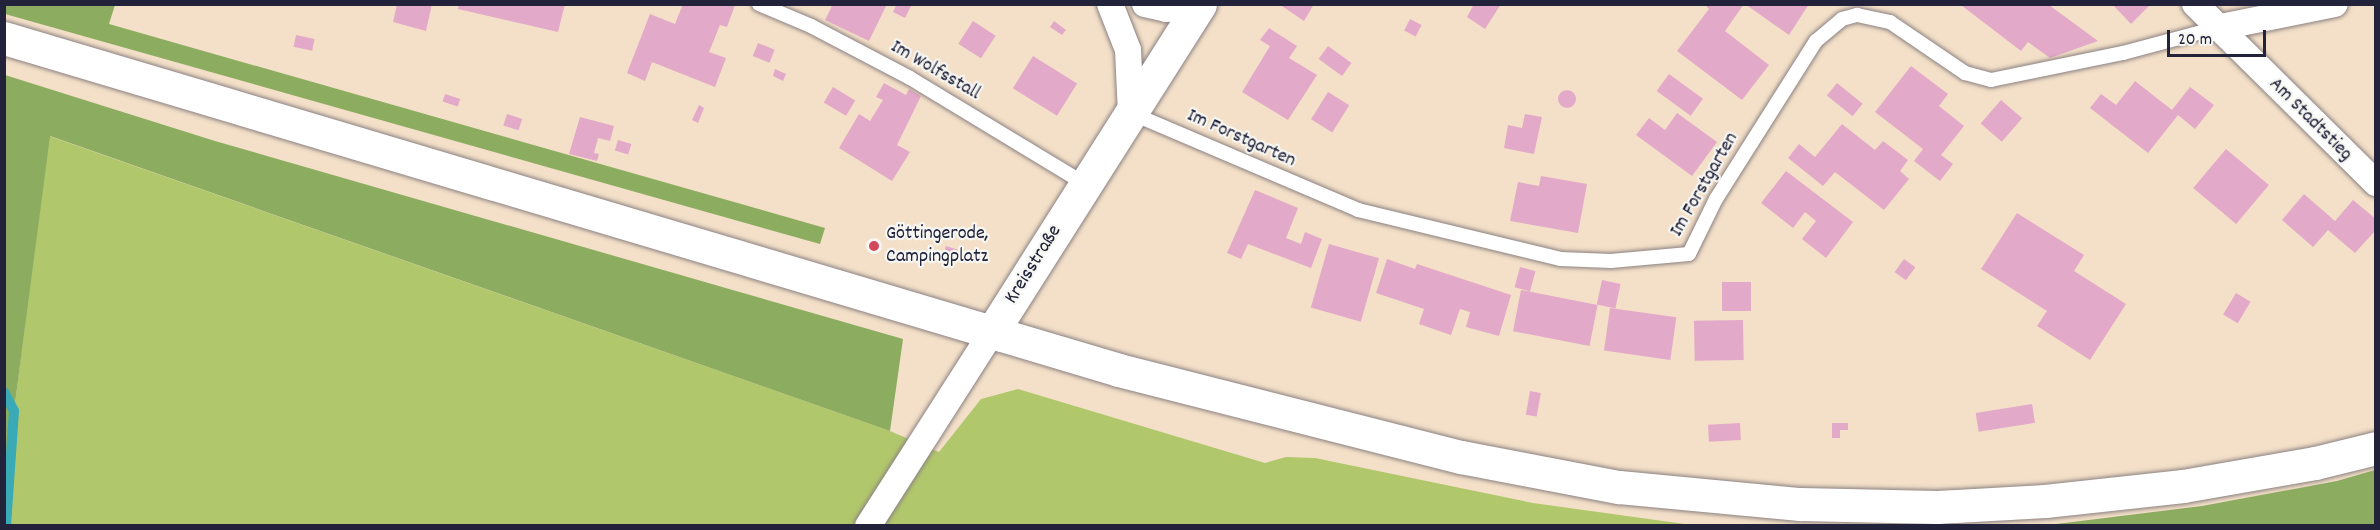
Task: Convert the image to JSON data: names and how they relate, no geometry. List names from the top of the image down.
{
  "streets": {
    "main road": ["Kreisstraße"],
    "street": ["Am Stadtstieg"],
    "lane": ["Im Wolfsstall", "Im Forstgarten"]
  },
  "crossings": [
    ["Im Wolfsstall", "Kreisstraße"],
    ["Am Stadtstieg", "Im Forstgarten"],
    ["Im Forstgarten", "Kreisstraße"]
  ],
  "places": ["Göttingerode, Campingplatz"],
  "scale_bar": "20 m"
}
